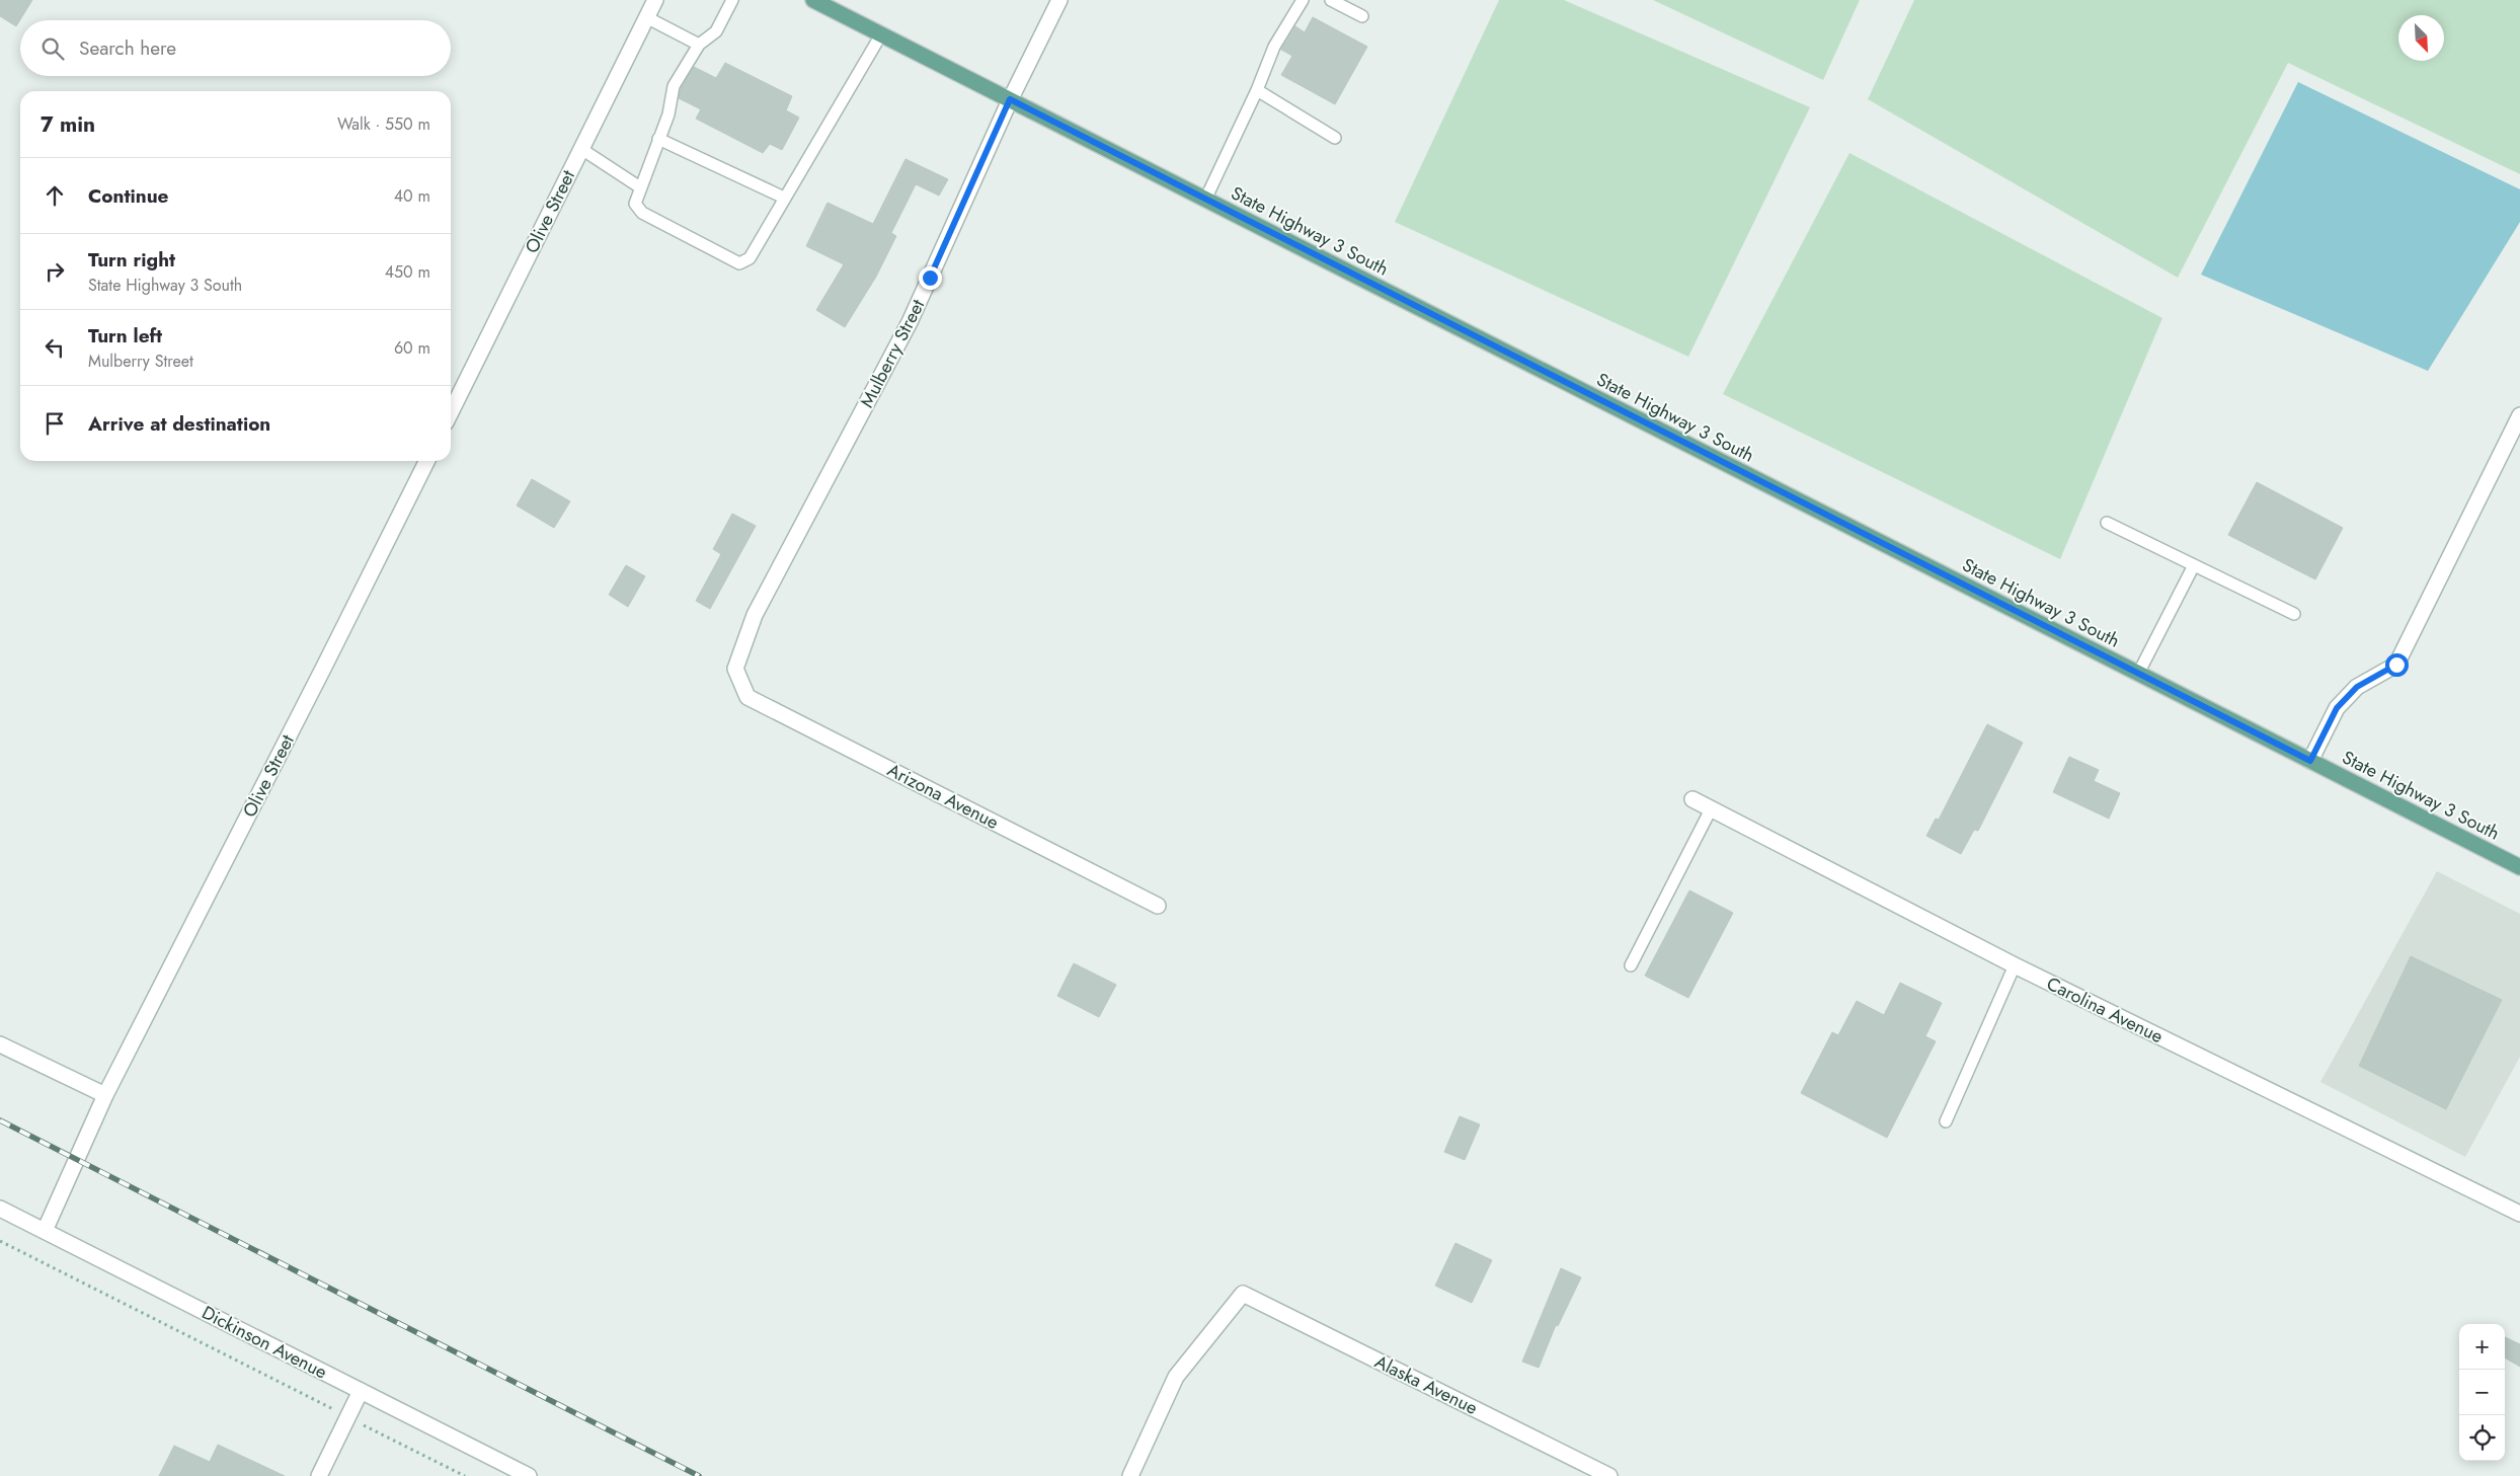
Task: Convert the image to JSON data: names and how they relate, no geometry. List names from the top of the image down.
{
  "streets": {
    "main road": ["State Highway 3 South"],
    "street": [
      "Olive Street",
      "Mulberry Street",
      "Arizona Avenue",
      "Carolina Avenue",
      "Dickinson Avenue",
      "Alaska Avenue"
    ]
  },
  "crossings": [
    ["Olive Street", "Dickinson Avenue"],
    ["State Highway 3 South", "Mulberry Street"],
    ["Mulberry Street", "Arizona Avenue"]
  ],
  "north": "bottom right",
  "page": {
    "search": "Search here",
    "heading": ["7 min", "Walk · 550 m"],
    "list": [
      ["Continue", "40 m"],
      ["Turn right", "State Highway 3 South", "450 m"],
      ["Turn left", "Mulberry Street", "60 m"],
      "Arrive at destination"
    ],
    "map_buttons": ["+", "−"]
  }
}
